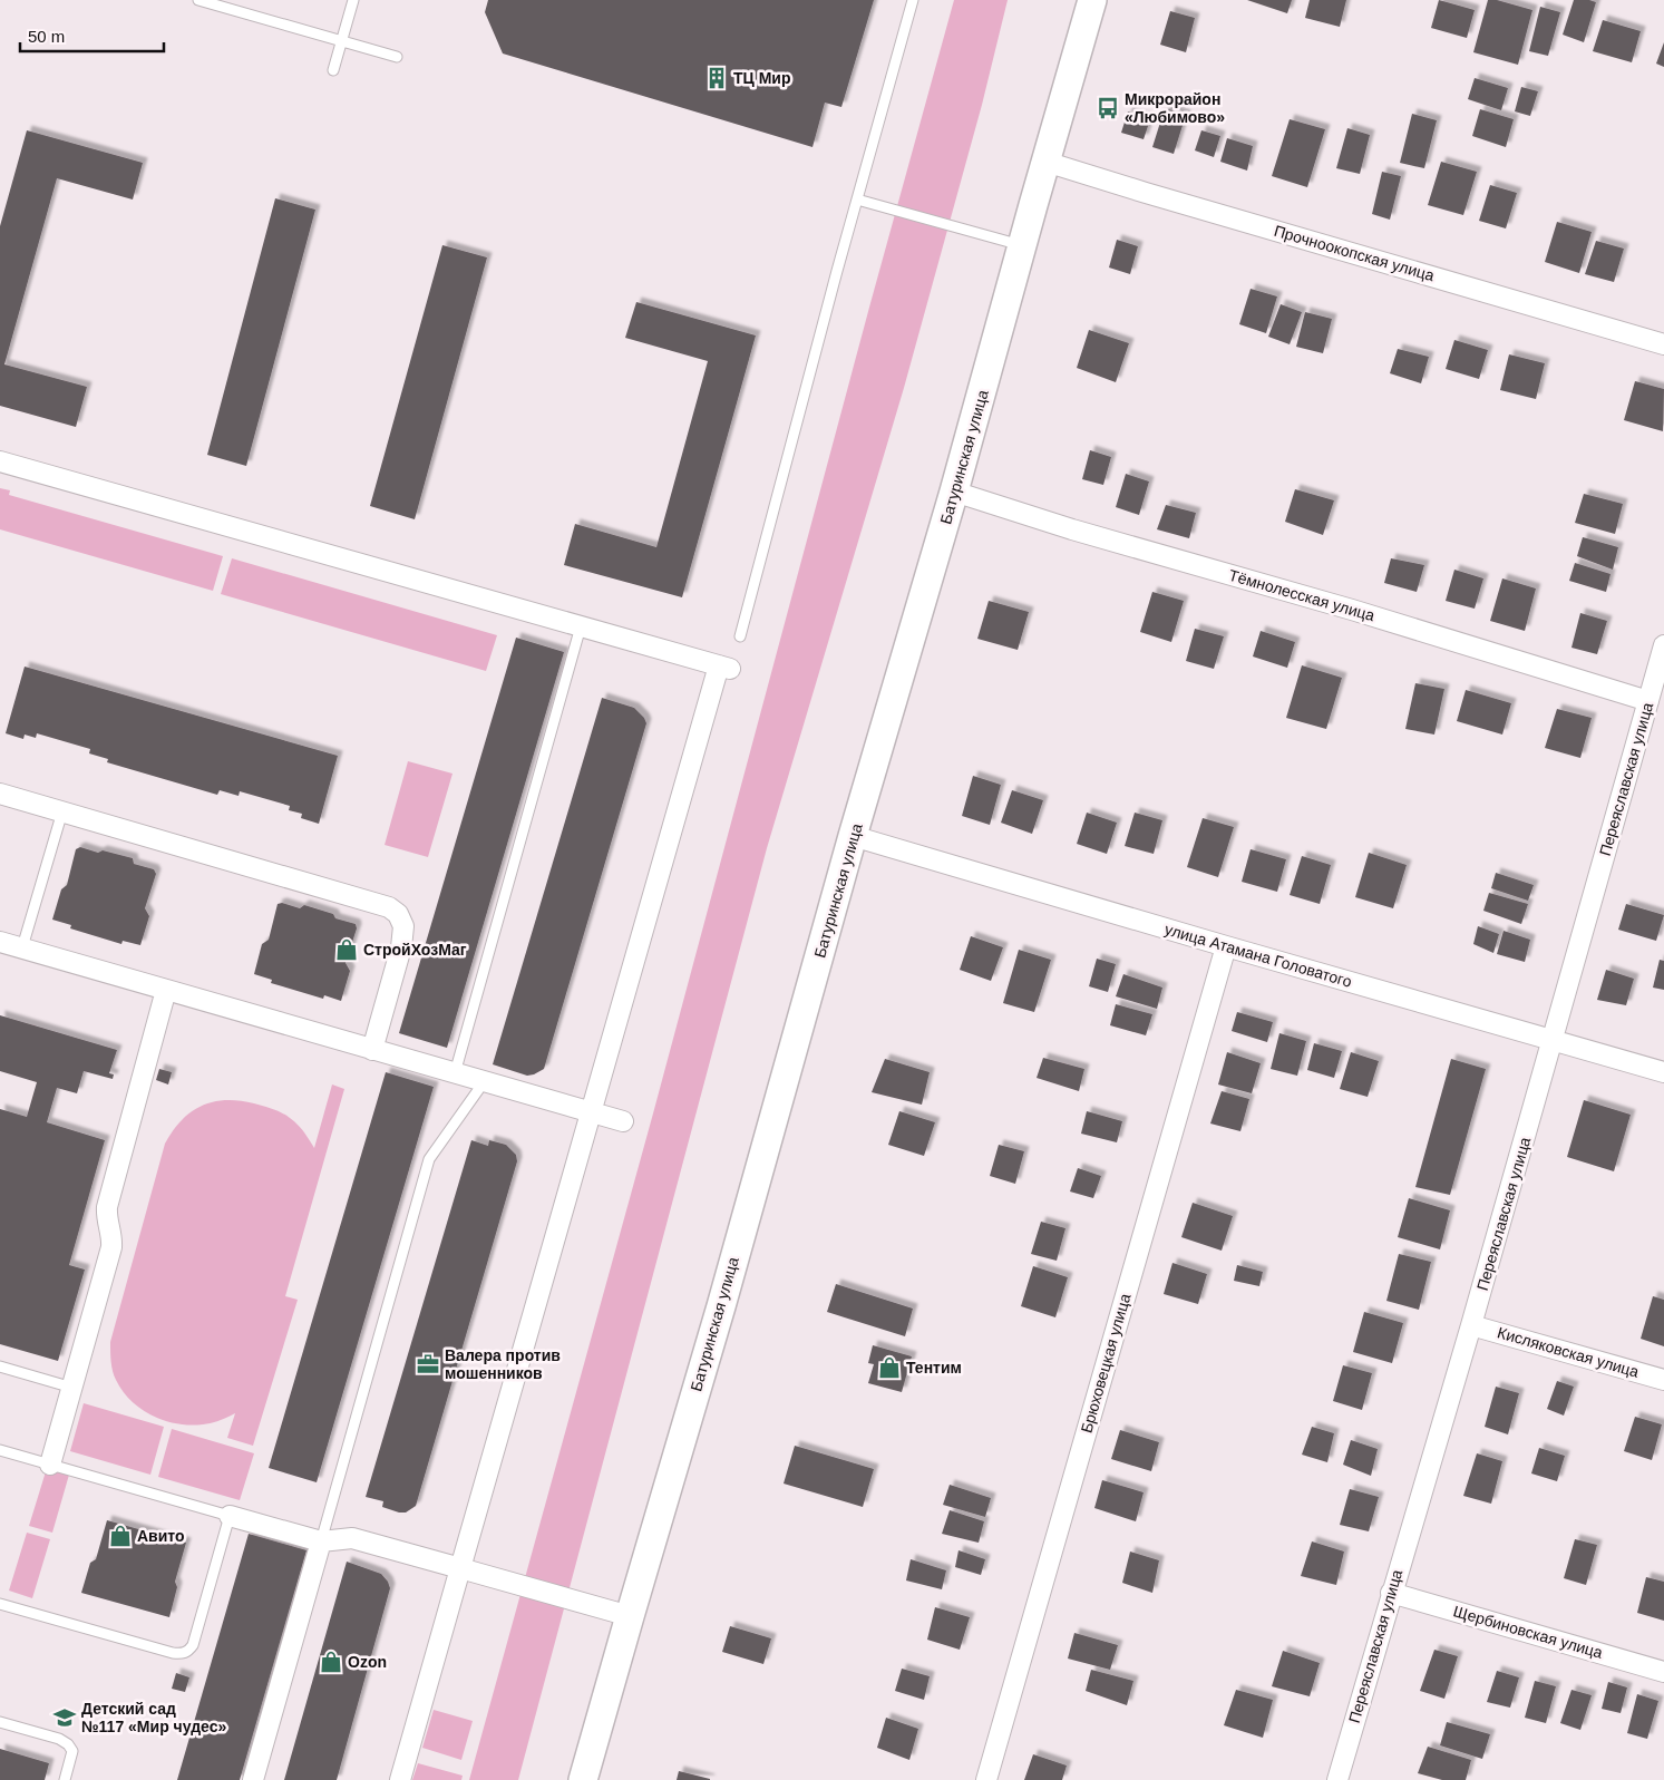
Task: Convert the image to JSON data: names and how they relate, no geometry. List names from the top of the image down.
{
  "streets": {
    "street": [
      "Прочноокопская улица",
      "Батуринская улица",
      "Тёмнолесская улица",
      "Переяславская улица",
      "улица Атамана Головатого",
      "Кисляковская улица",
      "Брюховецкая улица",
      "Щербиновская улица"
    ]
  },
  "crossings": [
    ["Прочноокопская улица", "Батуринская улица"],
    ["Батуринская улица", "Тёмнолесская улица"],
    ["Батуринская улица", "улица Атамана Головатого"],
    ["Тёмнолесская улица", "Переяславская улица"],
    ["Переяславская улица", "улица Атамана Головатого"],
    ["Переяславская улица", "Кисляковская улица"],
    ["Переяславская улица", "Щербиновская улица"],
    ["улица Атамана Головатого", "Брюховецкая улица"]
  ],
  "places": {
    "building": ["ТЦ Мир"],
    "bus stop": ["Микрорайон «Любимово»"],
    "shop": [
      "СтройХозМаг",
      "Тентим",
      "Авито",
      "Ozon"
    ],
    "office": ["Валера против мошенников"],
    "school or university": ["Детский сад №117 «Мир чудес»"]
  },
  "scale_bar": "50 m"
}
